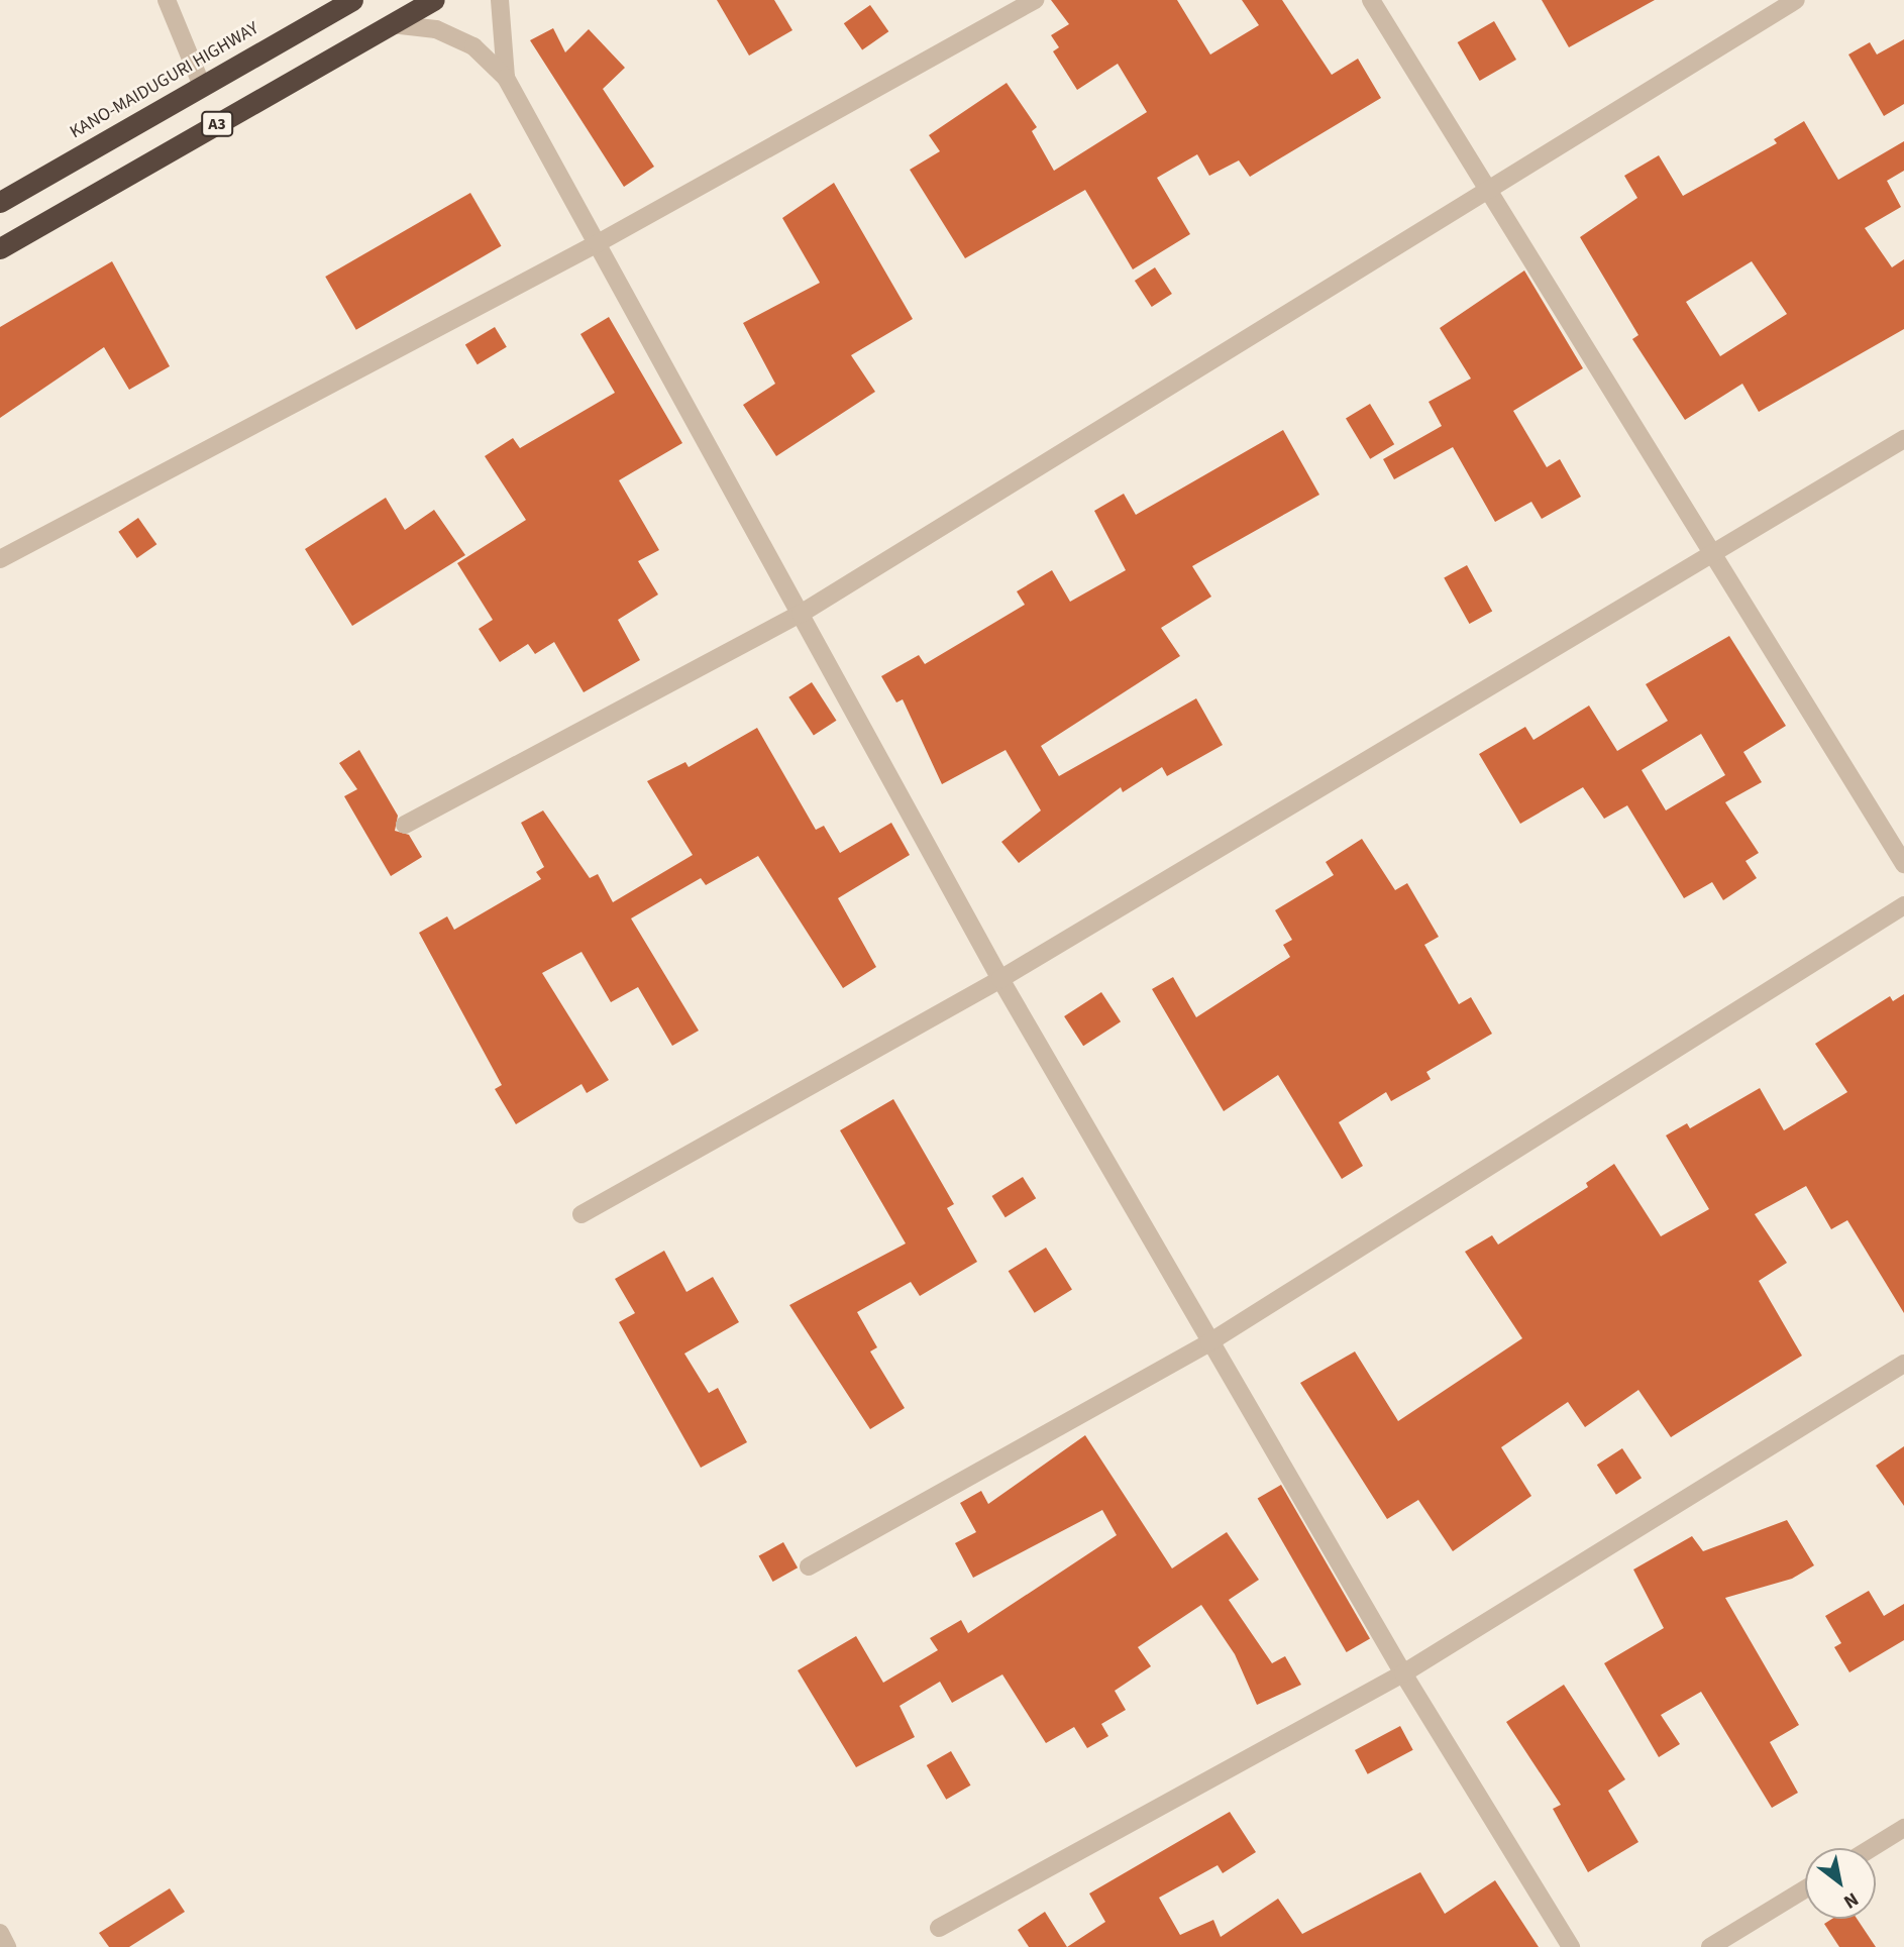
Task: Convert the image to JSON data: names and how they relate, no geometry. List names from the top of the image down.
{
  "streets": {
    "highway": ["KANO-MAIDUGURI HIGHWAY", "A3"]
  },
  "north": "bottom right"
}
